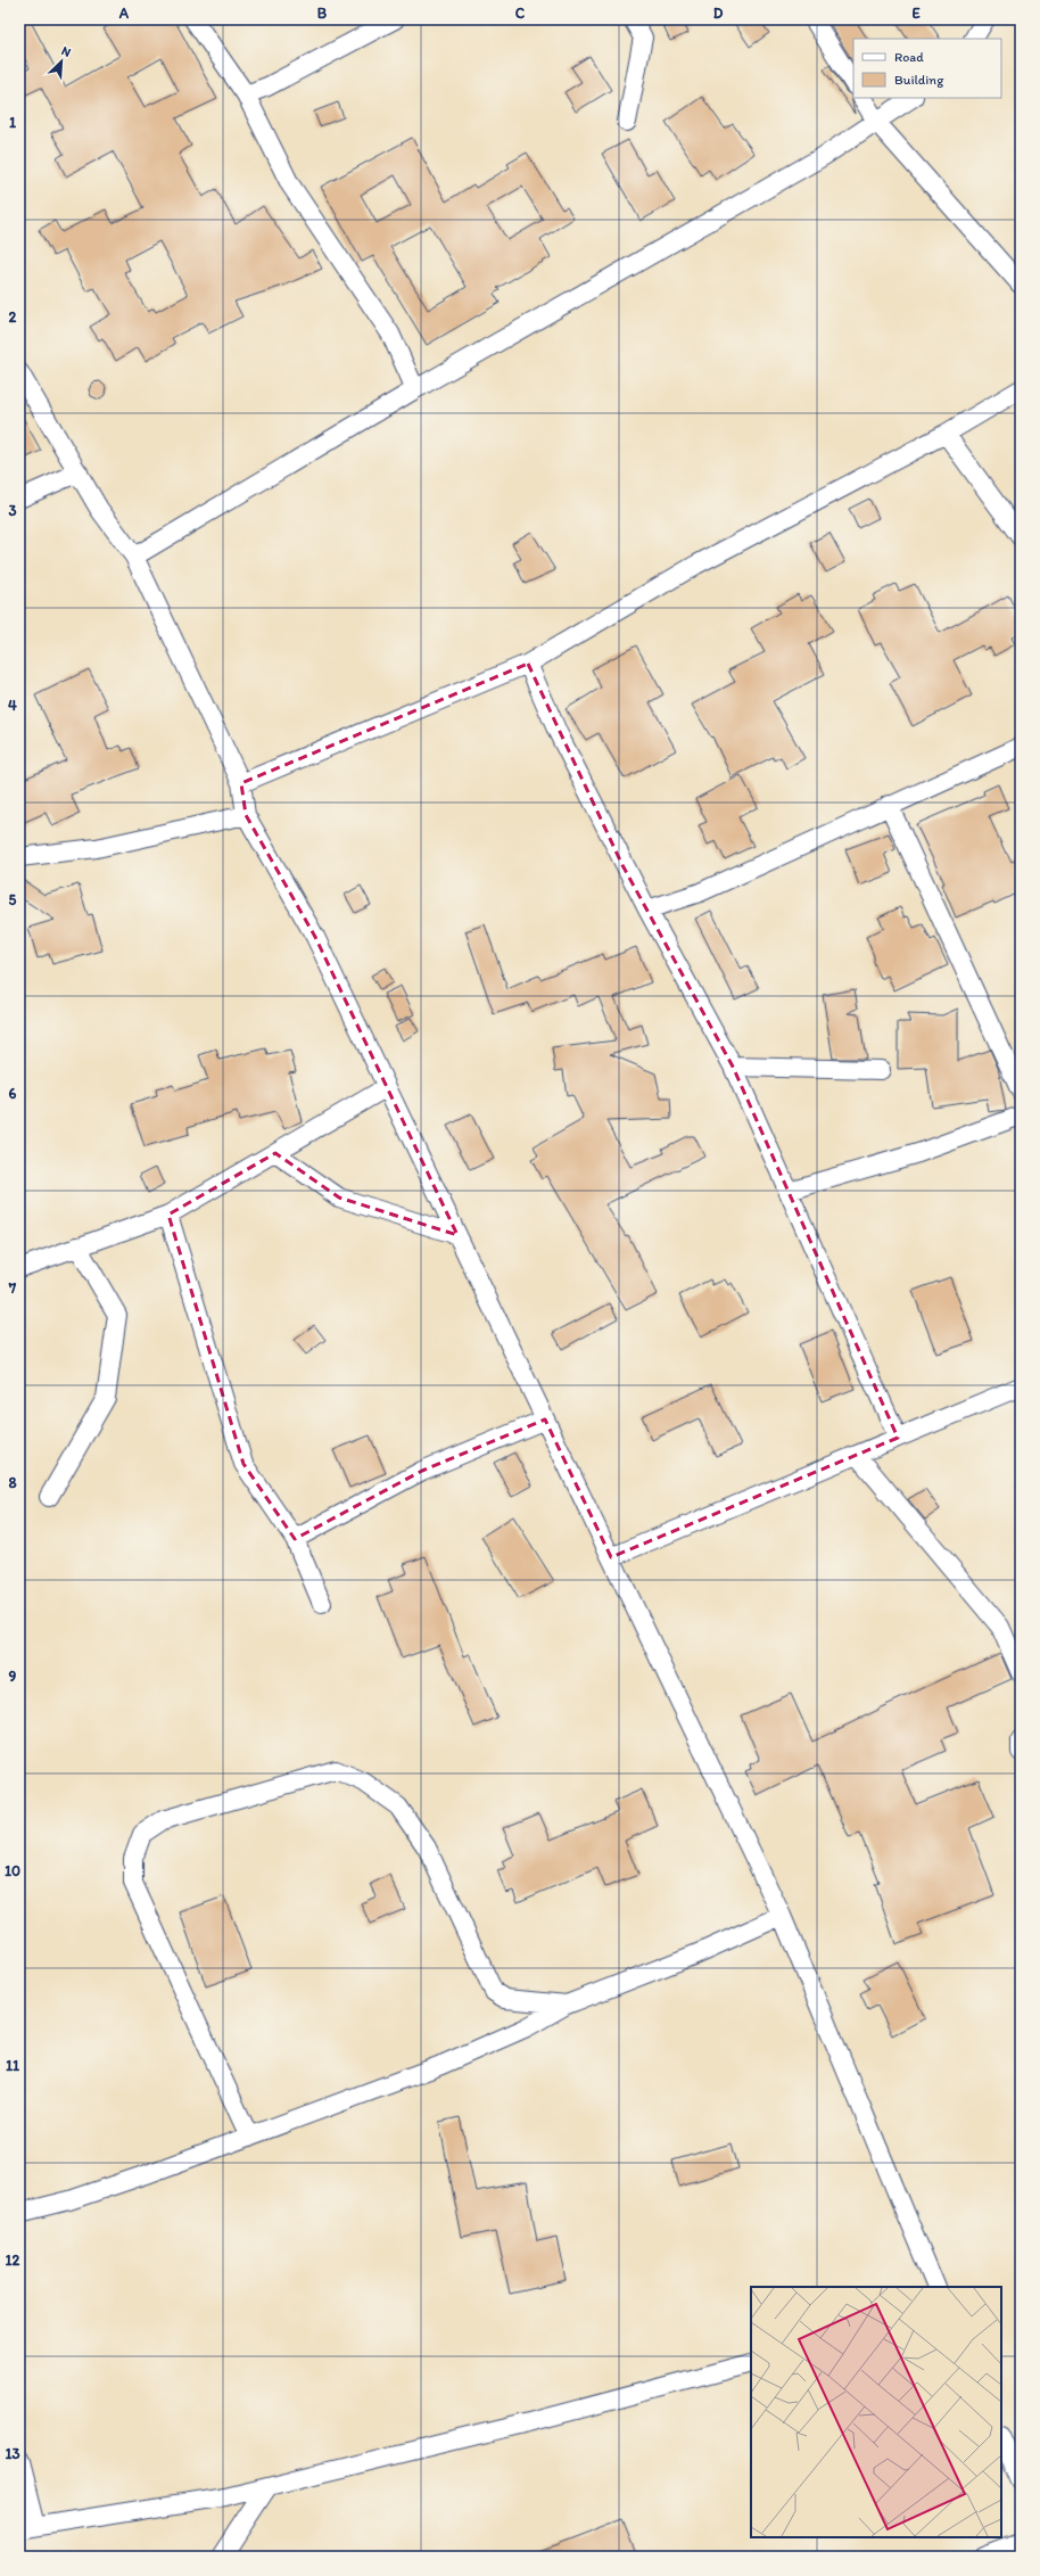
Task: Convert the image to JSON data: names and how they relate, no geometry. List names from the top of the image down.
{
  "legend": ["Road", "Building"],
  "north": "top right",
  "grid": {
    "columns": [
      "A",
      "B",
      "C",
      "D",
      "E"
    ],
    "rows": [
      "1",
      "2",
      "3",
      "4",
      "5",
      "6",
      "7",
      "8",
      "9",
      "10",
      "11",
      "12",
      "13"
    ]
  }
}
